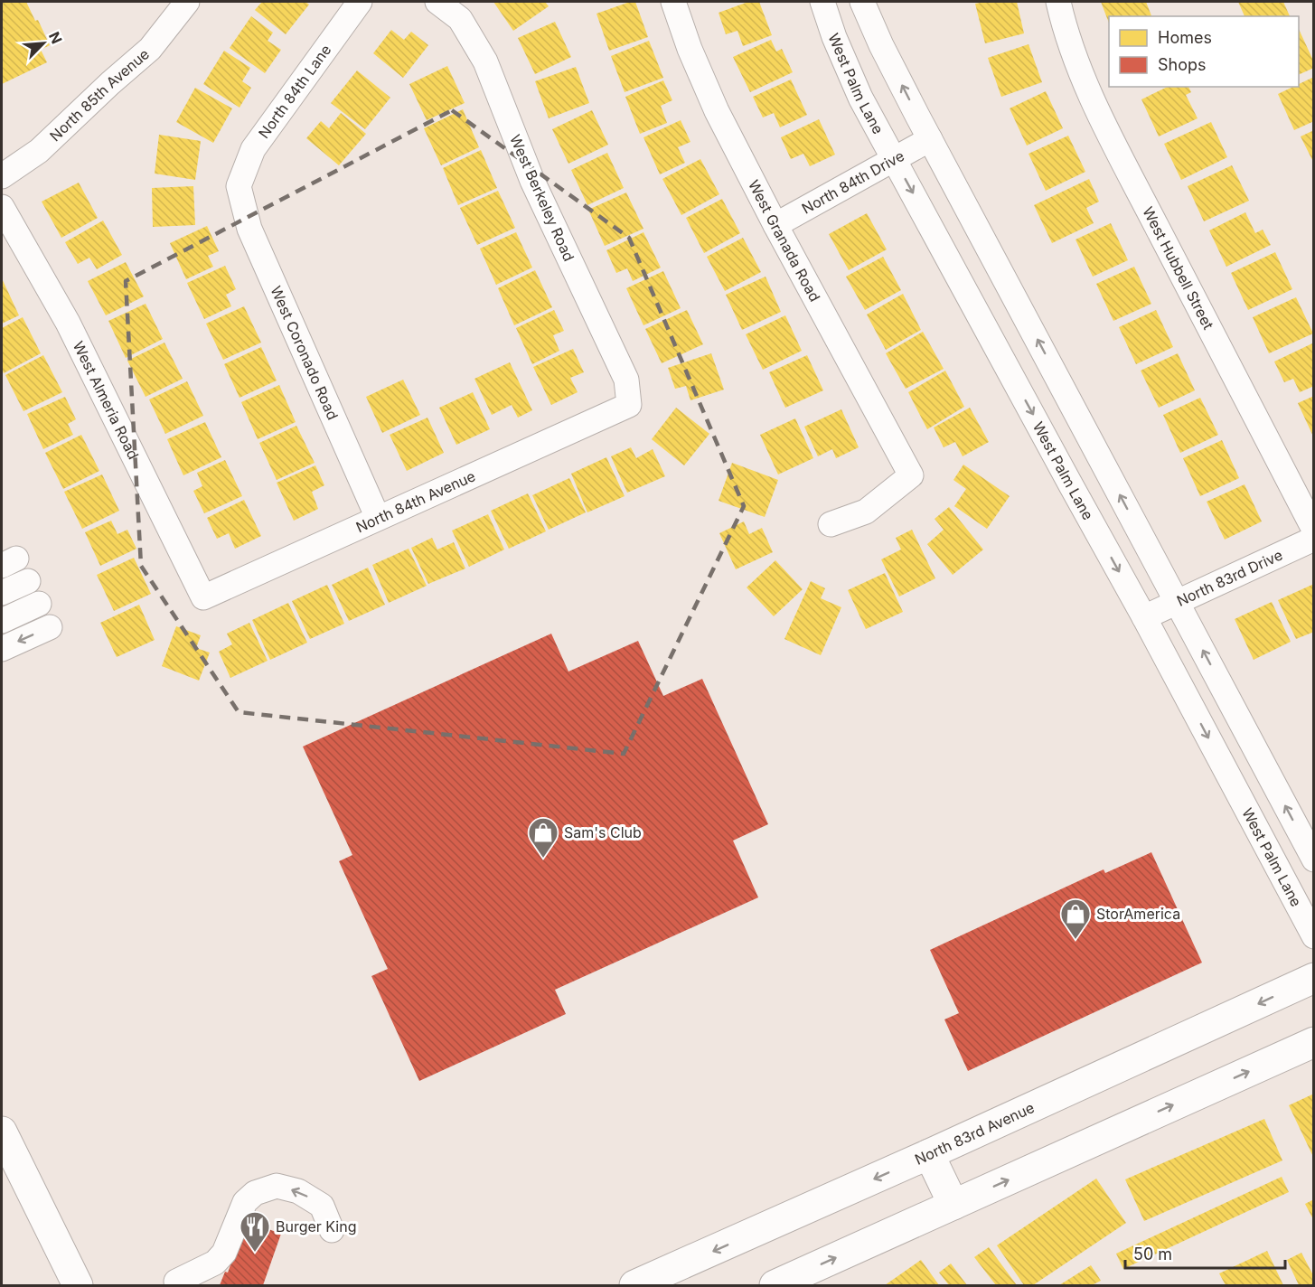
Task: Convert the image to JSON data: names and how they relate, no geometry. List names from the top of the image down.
{
  "streets": {
    "main road": ["North 83rd Avenue"],
    "street": [
      "West Palm Lane",
      "North 84th Lane",
      "North 85th Avenue",
      "North 84th Drive",
      "West Berkeley Road",
      "West Granada Road",
      "West Hubbell Street",
      "West Coronado Road",
      "West Almeria Road",
      "North 84th Avenue",
      "North 83rd Drive"
    ]
  },
  "crossings": [
    ["West Palm Lane", "North 84th Drive"],
    ["West Palm Lane", "North 83rd Drive"],
    ["North 84th Lane", "West Coronado Road"],
    ["North 84th Drive", "West Granada Road"],
    ["West Berkeley Road", "North 84th Avenue"],
    ["West Coronado Road", "North 84th Avenue"],
    ["West Almeria Road", "North 84th Avenue"]
  ],
  "places": {
    "shop": ["Sam's Club", "StorAmerica"],
    "restaurant": ["Burger King"]
  },
  "legend": ["Homes", "Shops"],
  "scale_bar": "50 m",
  "north": "top right"
}
